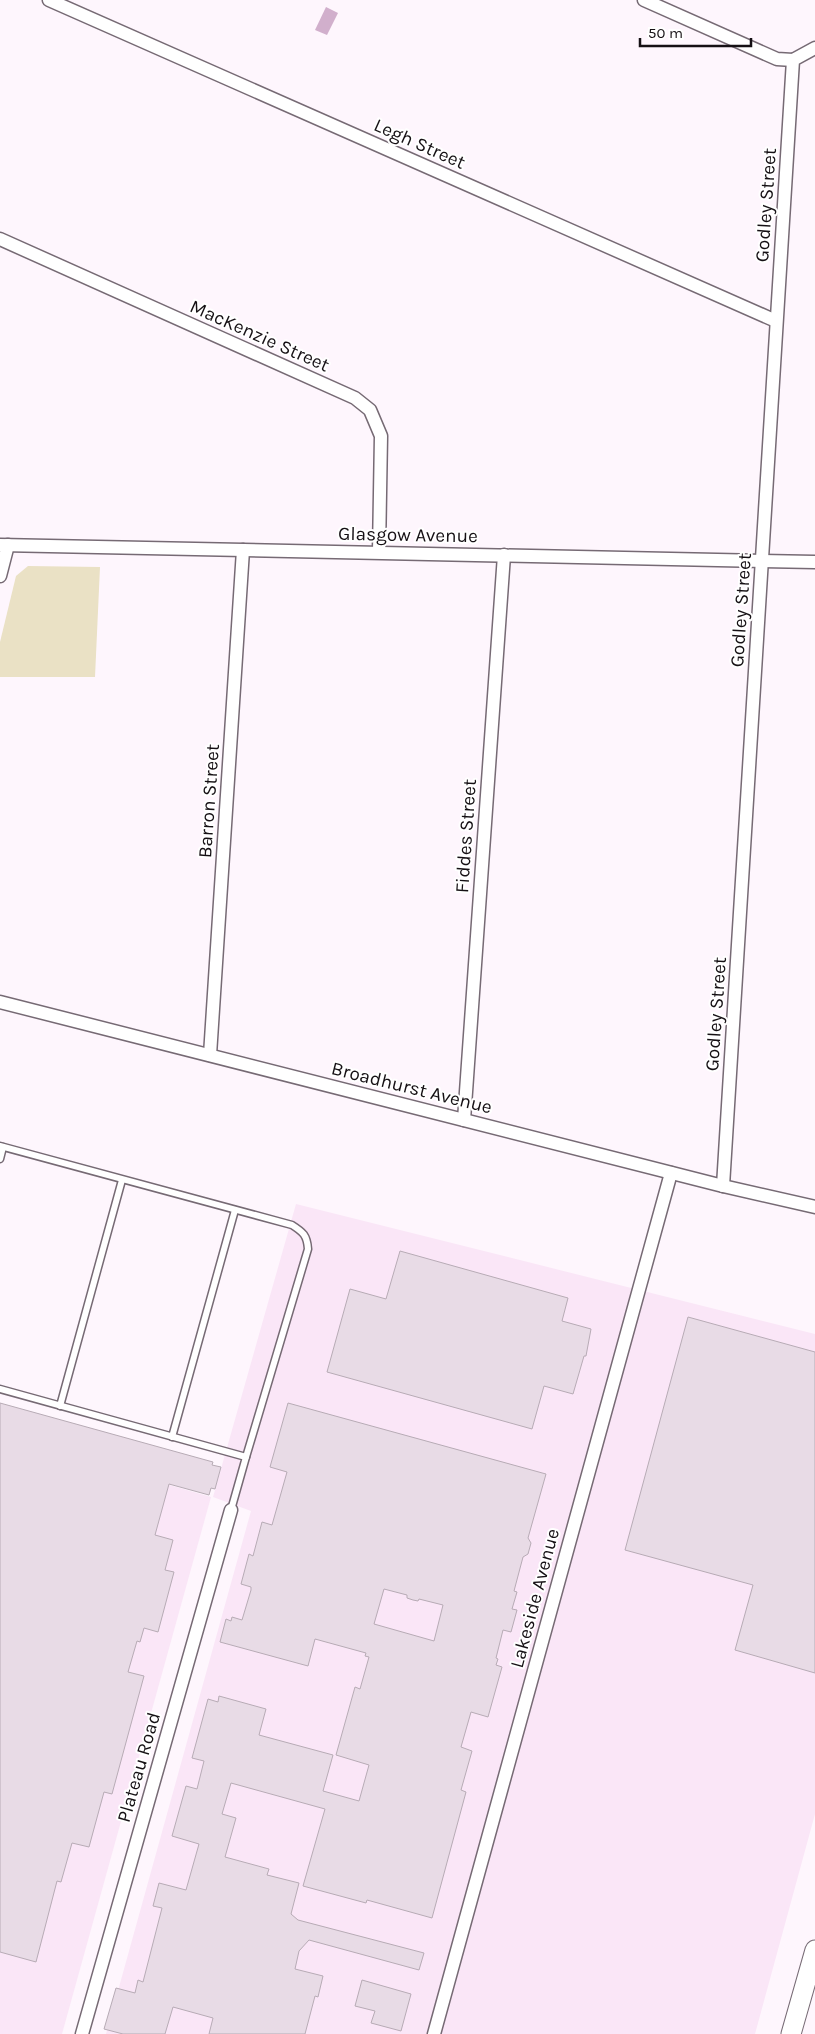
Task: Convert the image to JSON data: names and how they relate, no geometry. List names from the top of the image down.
{
  "streets": {
    "street": [
      "Legh Street",
      "Godley Street",
      "MacKenzie Street",
      "Glasgow Avenue",
      "Barron Street",
      "Fiddes Street",
      "Broadhurst Avenue",
      "Lakeside Avenue",
      "Plateau Road"
    ]
  },
  "crossings": [
    ["Legh Street", "Godley Street"],
    ["Godley Street", "Glasgow Avenue"],
    ["Godley Street", "Broadhurst Avenue"],
    ["MacKenzie Street", "Glasgow Avenue"],
    ["Glasgow Avenue", "Barron Street"],
    ["Glasgow Avenue", "Fiddes Street"],
    ["Barron Street", "Broadhurst Avenue"],
    ["Fiddes Street", "Broadhurst Avenue"],
    ["Broadhurst Avenue", "Lakeside Avenue"]
  ],
  "scale_bar": "50 m"
}
